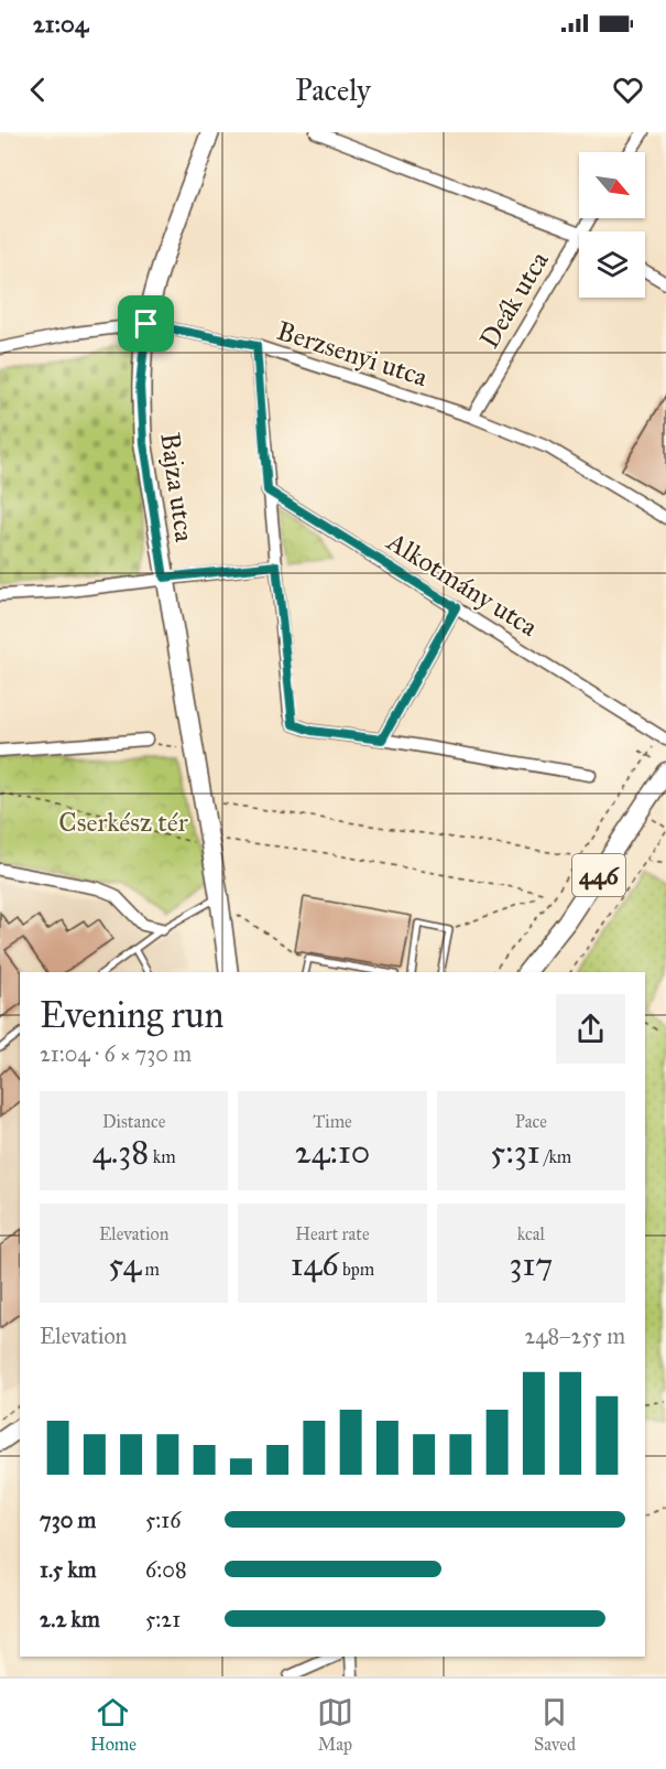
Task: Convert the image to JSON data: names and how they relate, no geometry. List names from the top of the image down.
{
  "streets": {
    "main road": ["Bajza utca", "446"],
    "street": ["Deák utca", "Berzsenyi utca", "Alkotmány utca"]
  },
  "crossings": [
    ["Deák utca", "Berzsenyi utca"],
    ["Berzsenyi utca", "Bajza utca"]
  ],
  "parks": ["Cserkész tér"],
  "north": "bottom right",
  "page": {
    "status": "21:04",
    "header": "Pacely",
    "heading": ["Evening run", "21:04 · 6 × 730 m"],
    "stats": [
      ["Distance", "4.38 km"],
      ["Time", "24:10"],
      ["Pace", "5:31 /km"],
      ["Elevation", "54 m"],
      ["Heart rate", "146 bpm"],
      ["kcal", "317"]
    ],
    "chart": ["Elevation", "248–255 m"],
    "list": [
      {
        "name": "730 m",
        "note": "5:16"
      },
      {
        "name": "1.5 km",
        "note": "6:08"
      },
      {
        "name": "2.2 km",
        "note": "5:21"
      }
    ],
    "tabs": ["Home", "Map", "Saved"]
  }
}
